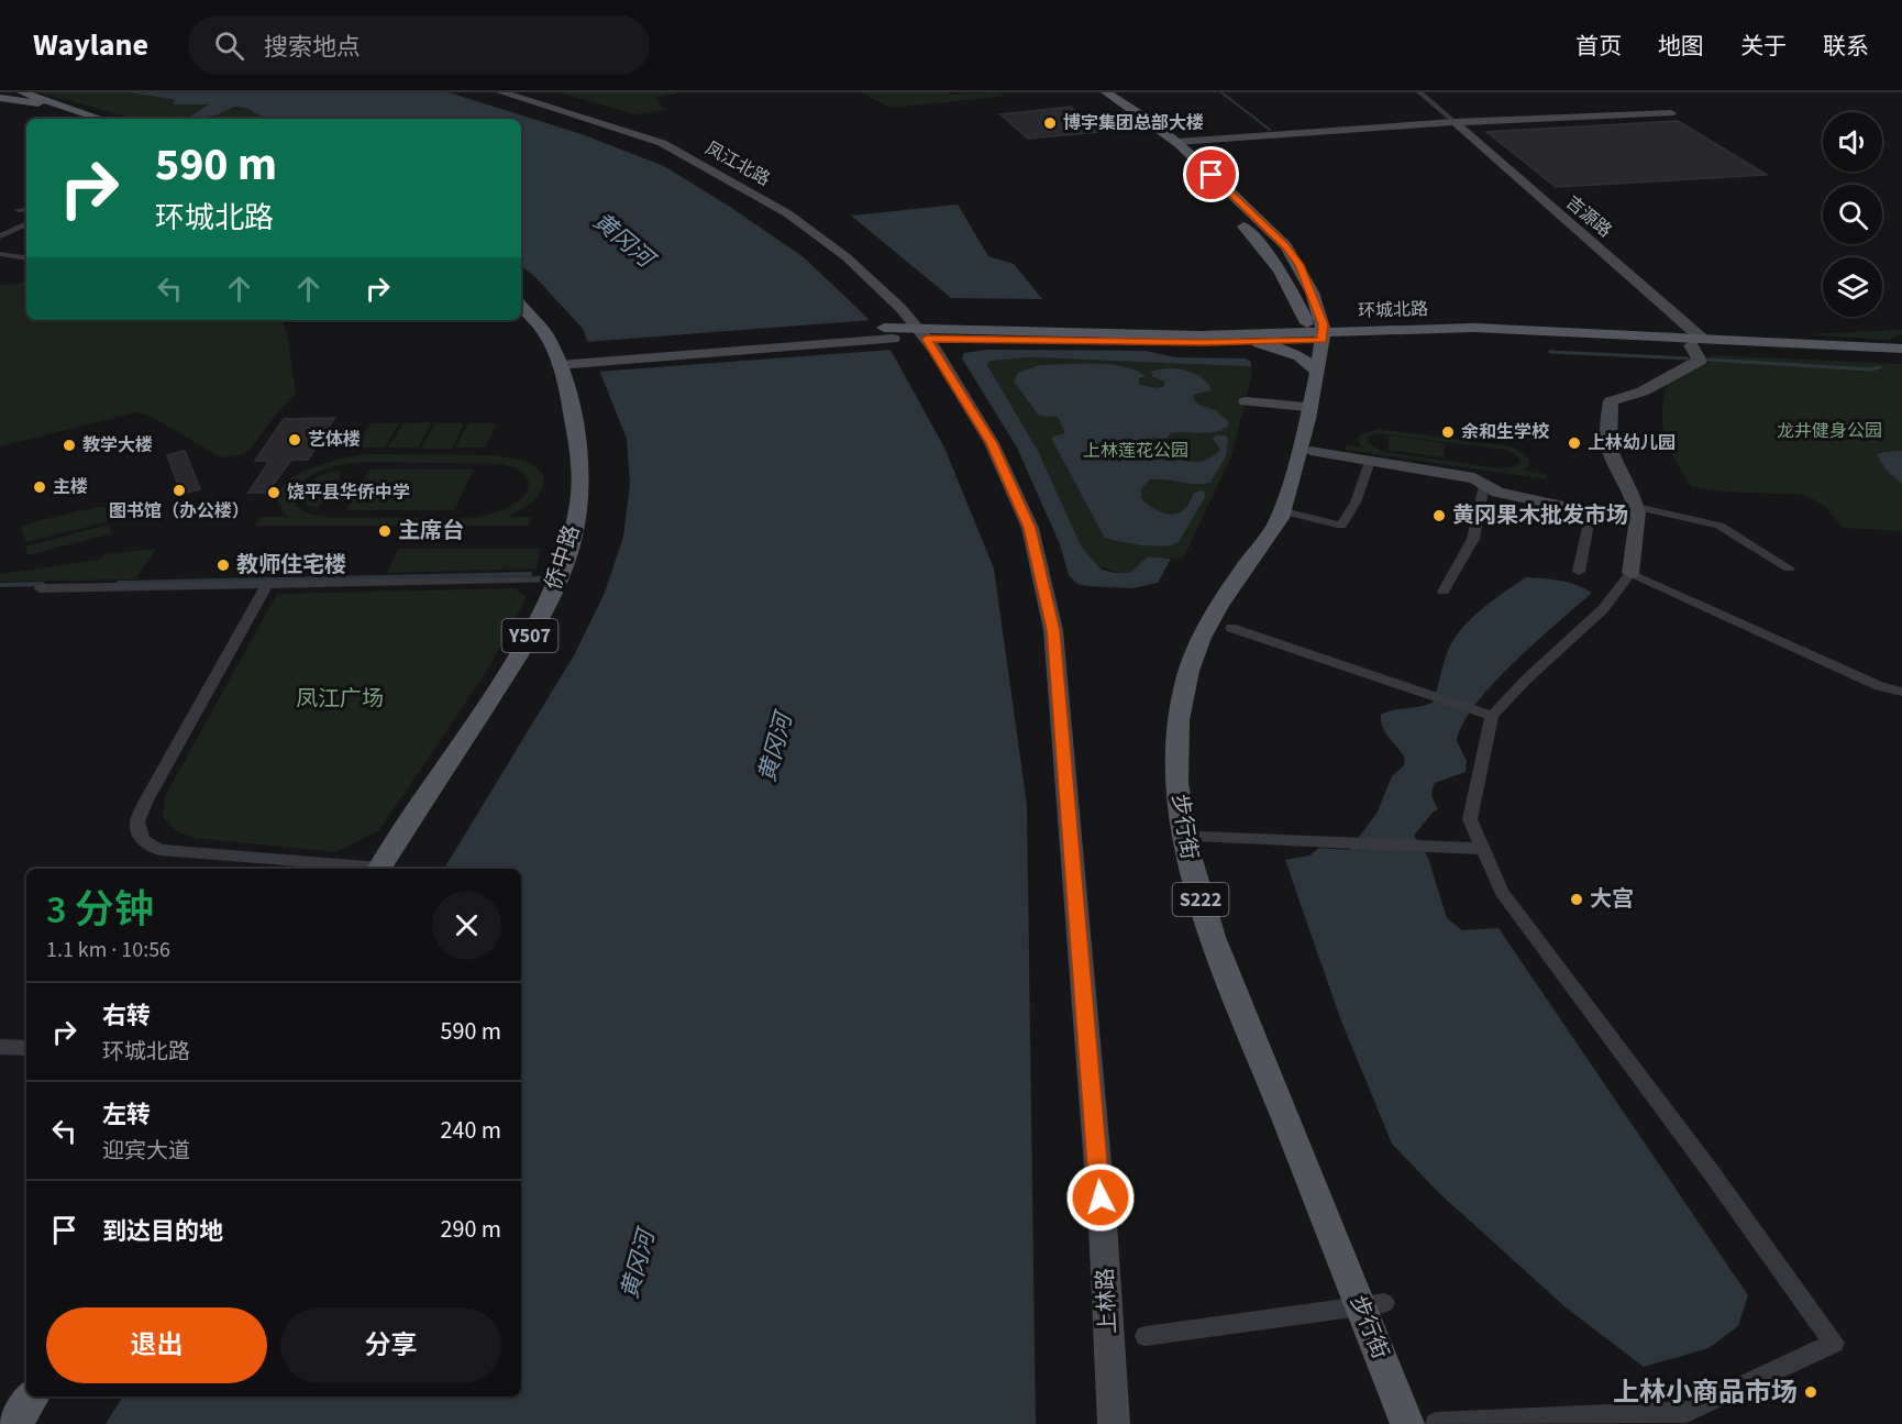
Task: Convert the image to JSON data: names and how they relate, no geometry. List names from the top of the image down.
{
  "streets": {
    "main road": [
      "凤江北路",
      "吉源路",
      "环城北路",
      "侨中路",
      "Y507",
      "步行街",
      "S222",
      "上林路"
    ]
  },
  "crossings": [
    ["凤江北路", "环城北路"],
    ["凤江北路", "上林路"],
    ["吉源路", "环城北路"],
    ["环城北路", "步行街"],
    ["环城北路", "S222"],
    ["环城北路", "上林路"],
    ["侨中路", "Y507"],
    ["步行街", "S222"]
  ],
  "water": ["黄冈河"],
  "parks": ["龙井健身公园", "上林莲花公园", "凤江广场"],
  "places": [
    "博宇集团总部大楼",
    "余和生学校",
    "艺体楼",
    "上林幼儿园",
    "教学大楼",
    "主楼",
    "图书馆（办公楼）",
    "饶平县华侨中学",
    "黄冈果木批发市场",
    "主席台",
    "教师住宅楼",
    "大宫",
    "上林小商品市场"
  ],
  "page": {
    "header": "Waylane",
    "search": "搜索地点",
    "nav": [
      "首页",
      "地图",
      "关于",
      "联系"
    ],
    "turn": ["590 m", "环城北路"],
    "heading": ["3 分钟", "1.1 km · 10:56"],
    "list": [
      {
        "name": "右转",
        "note": "环城北路",
        "value": "590 m"
      },
      {
        "name": "左转",
        "note": "迎宾大道",
        "value": "240 m"
      },
      {
        "name": "到达目的地",
        "value": "290 m"
      }
    ],
    "buttons": ["退出", "分享"]
  }
}
